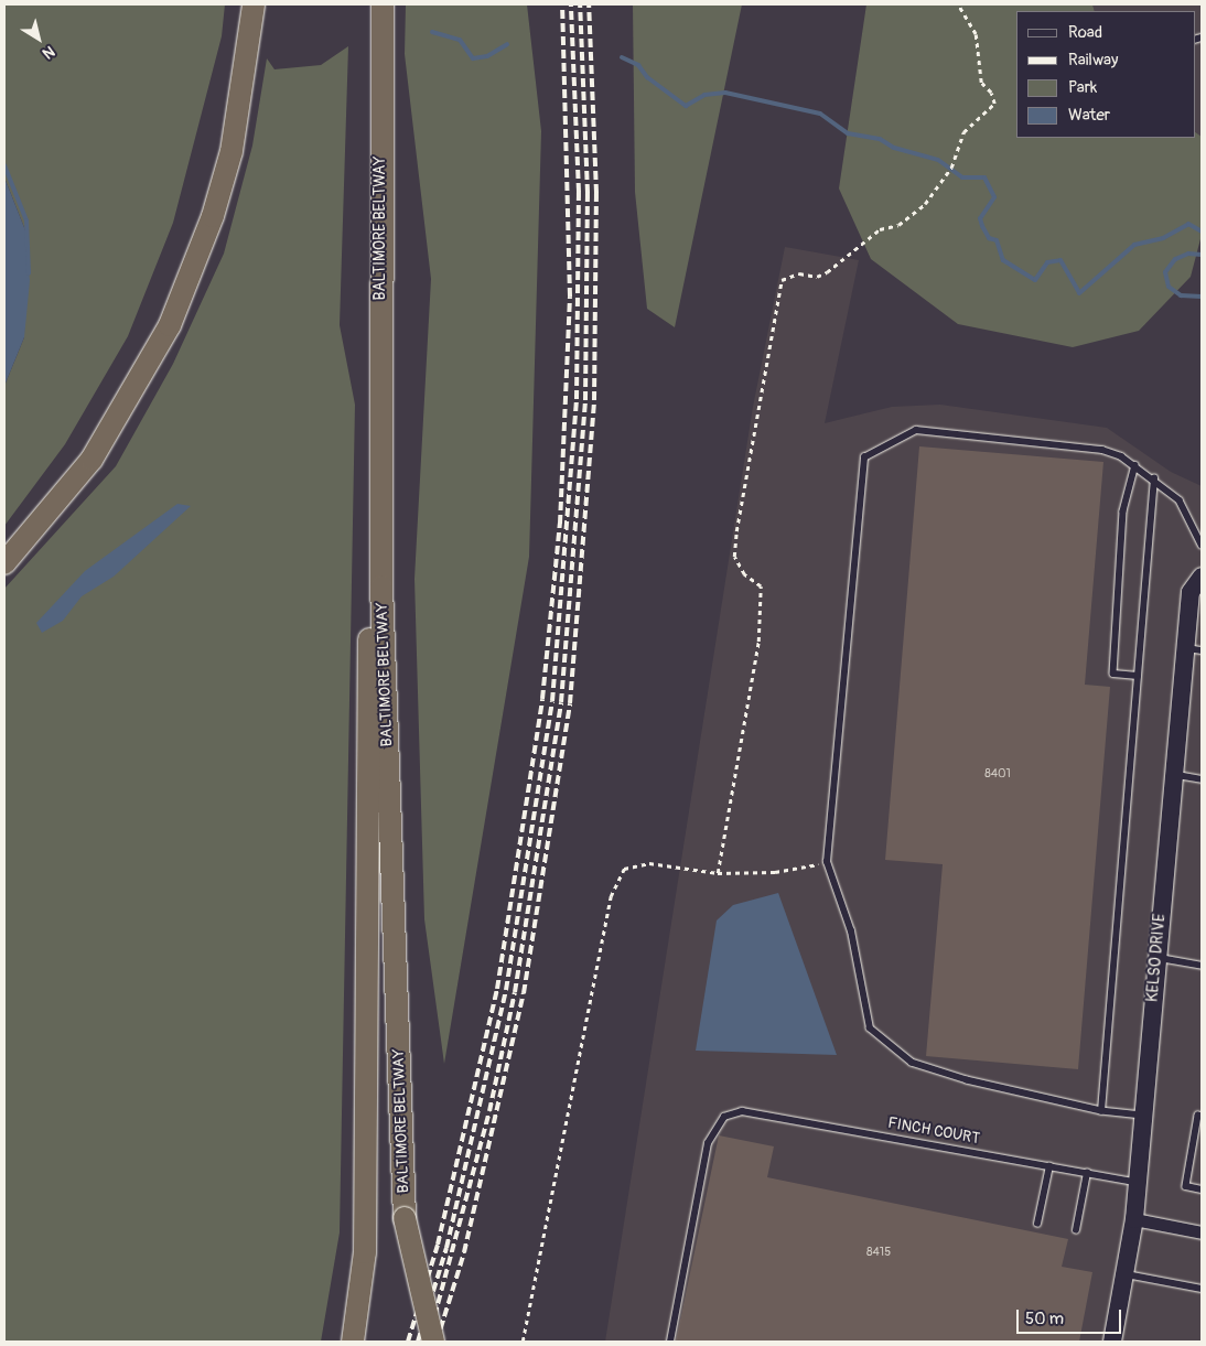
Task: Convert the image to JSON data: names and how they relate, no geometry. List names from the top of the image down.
{
  "streets": {
    "highway": ["BALTIMORE BELTWAY"],
    "street": ["KELSO DRIVE"],
    "lane": ["FINCH COURT"]
  },
  "crossings": [
    ["KELSO DRIVE", "FINCH COURT"]
  ],
  "house_numbers": ["8401", "8415"],
  "legend": [
    "Road",
    "Railway",
    "Park",
    "Water"
  ],
  "scale_bar": "50 m",
  "north": "bottom right"
}
